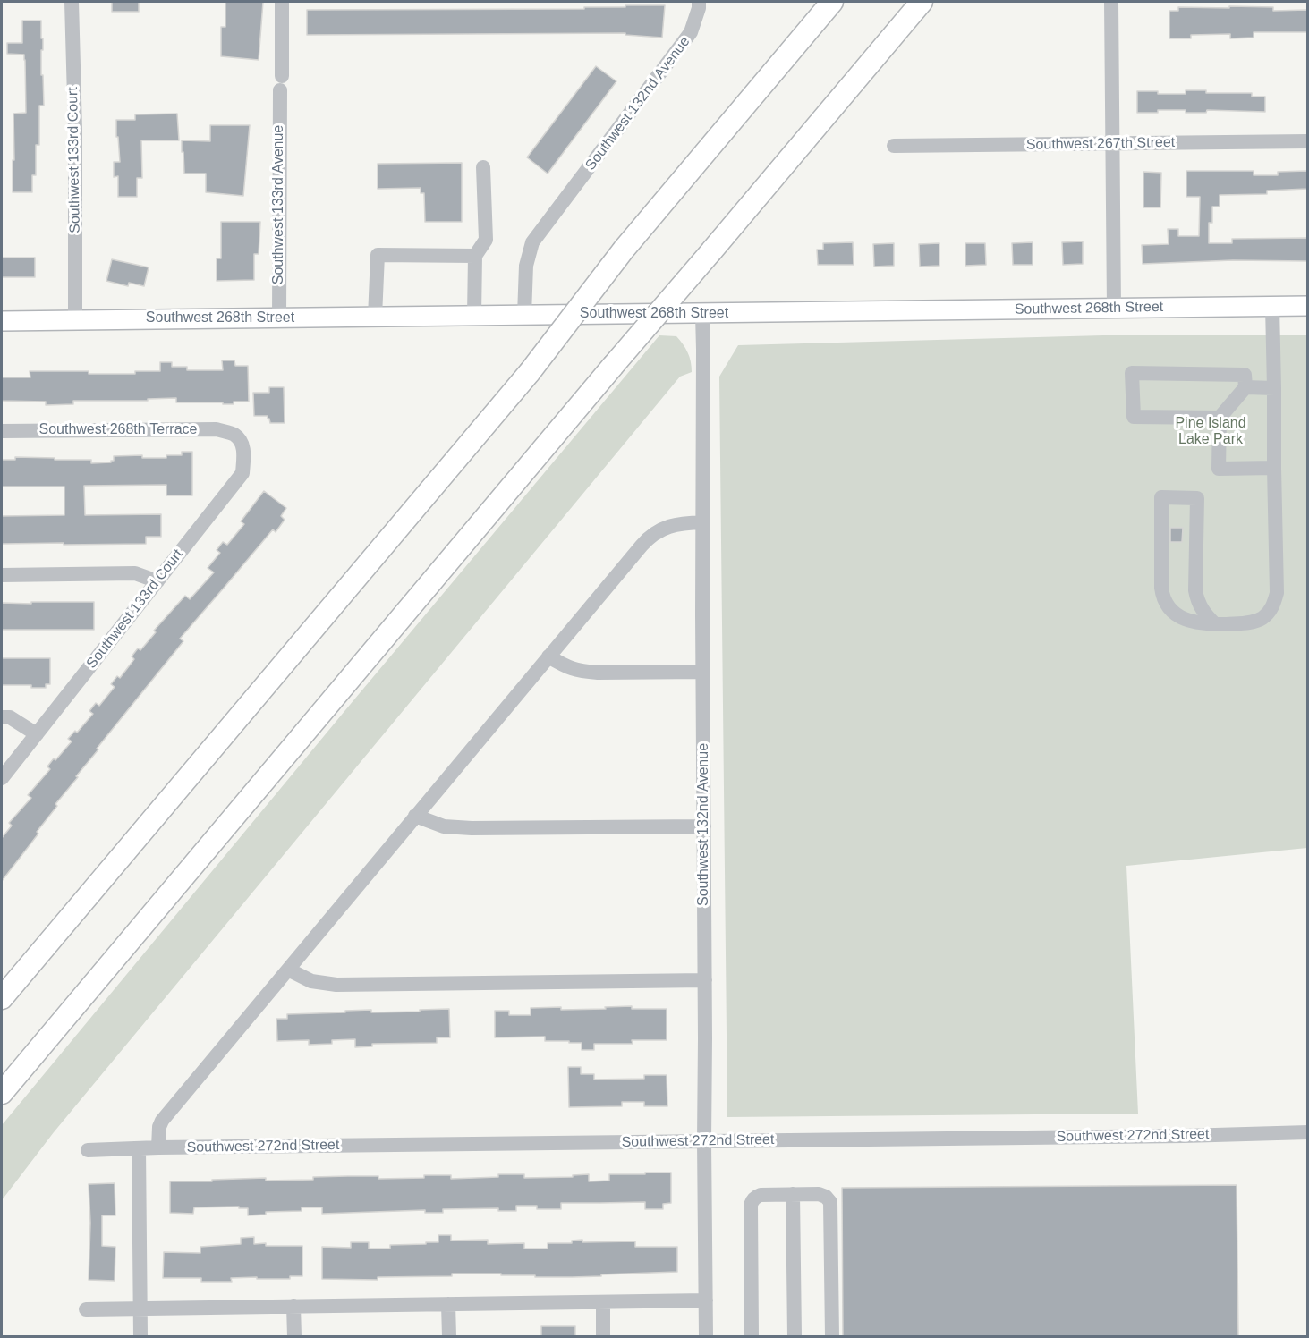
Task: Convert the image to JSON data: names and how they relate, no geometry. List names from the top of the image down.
{
  "streets": {
    "main road": ["Southwest 268th Street"],
    "street": [
      "Southwest 132nd Avenue",
      "Southwest 267th Street",
      "Southwest 133rd Court",
      "Southwest 133rd Avenue",
      "Southwest 268th Terrace",
      "Southwest 272nd Street"
    ]
  },
  "crossings": [
    ["Southwest 132nd Avenue", "Southwest 268th Street"],
    ["Southwest 132nd Avenue", "Southwest 272nd Street"],
    ["Southwest 133rd Court", "Southwest 268th Street"],
    ["Southwest 133rd Court", "Southwest 268th Terrace"],
    ["Southwest 133rd Avenue", "Southwest 268th Street"]
  ],
  "parks": ["Pine Island Lake Park"]
}
